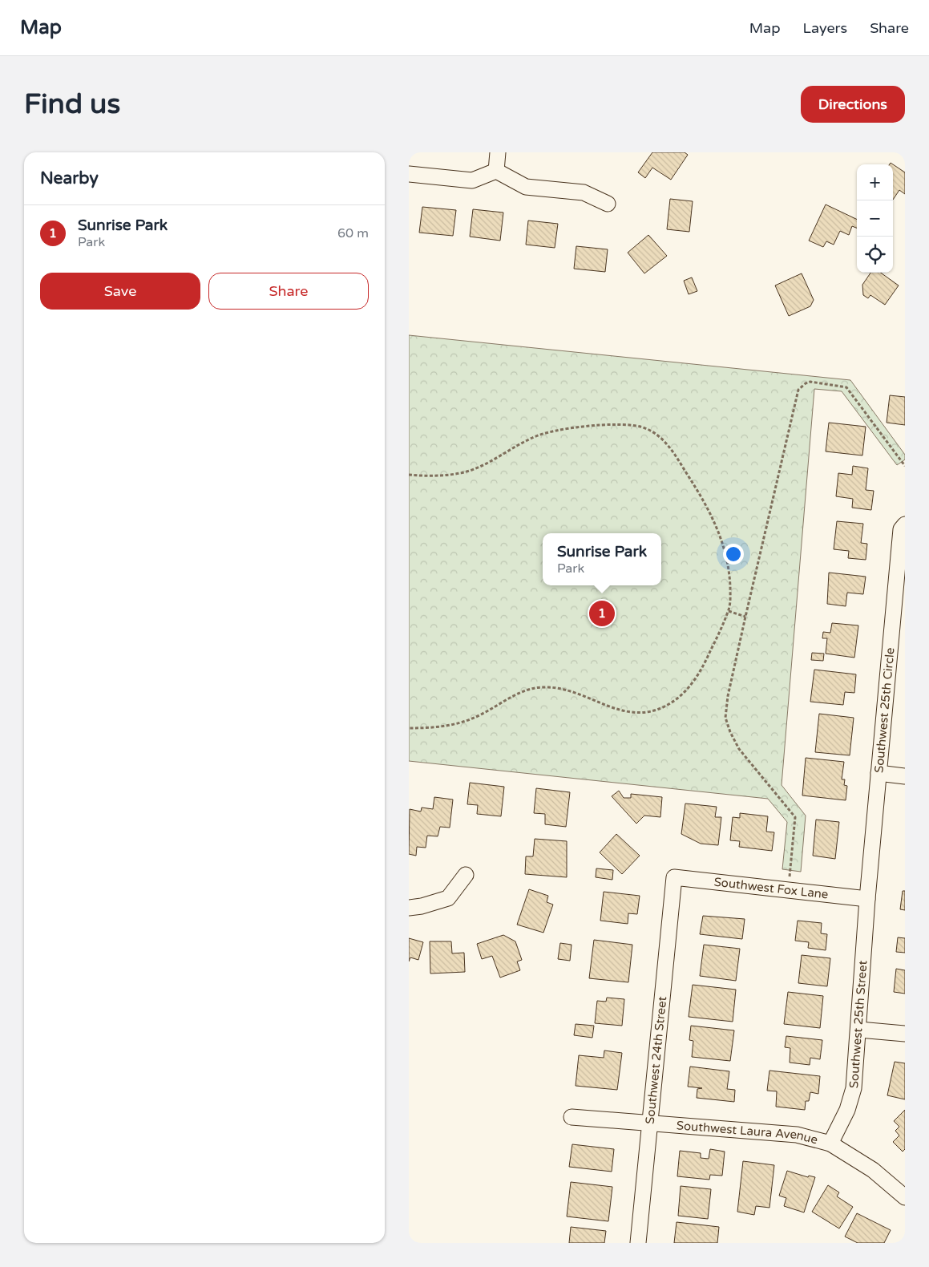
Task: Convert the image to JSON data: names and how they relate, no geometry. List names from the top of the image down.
{
  "streets": {
    "street": [
      "Southwest 25th Circle",
      "Southwest Fox Lane",
      "Southwest 25th Street",
      "Southwest 24th Street",
      "Southwest Laura Avenue"
    ]
  },
  "crossings": [
    ["Southwest 25th Circle", "Southwest Fox Lane"],
    ["Southwest 25th Circle", "Southwest 25th Street"],
    ["Southwest Fox Lane", "Southwest 25th Street"],
    ["Southwest Fox Lane", "Southwest 24th Street"],
    ["Southwest 25th Street", "Southwest Laura Avenue"],
    ["Southwest 24th Street", "Southwest Laura Avenue"]
  ],
  "page": {
    "header": "Map",
    "nav": ["Map", "Layers", "Share"],
    "buttons": [
      "Directions",
      ["Save", "Share"]
    ],
    "title": "Find us",
    "heading": "Nearby",
    "map_buttons": ["+", "−"],
    "list": [
      {
        "mark": "1",
        "name": "Sunrise Park",
        "note": "Park",
        "value": "60 m"
      }
    ],
    "popup": ["Sunrise Park", "Park"],
    "pins": "1"
  }
}
